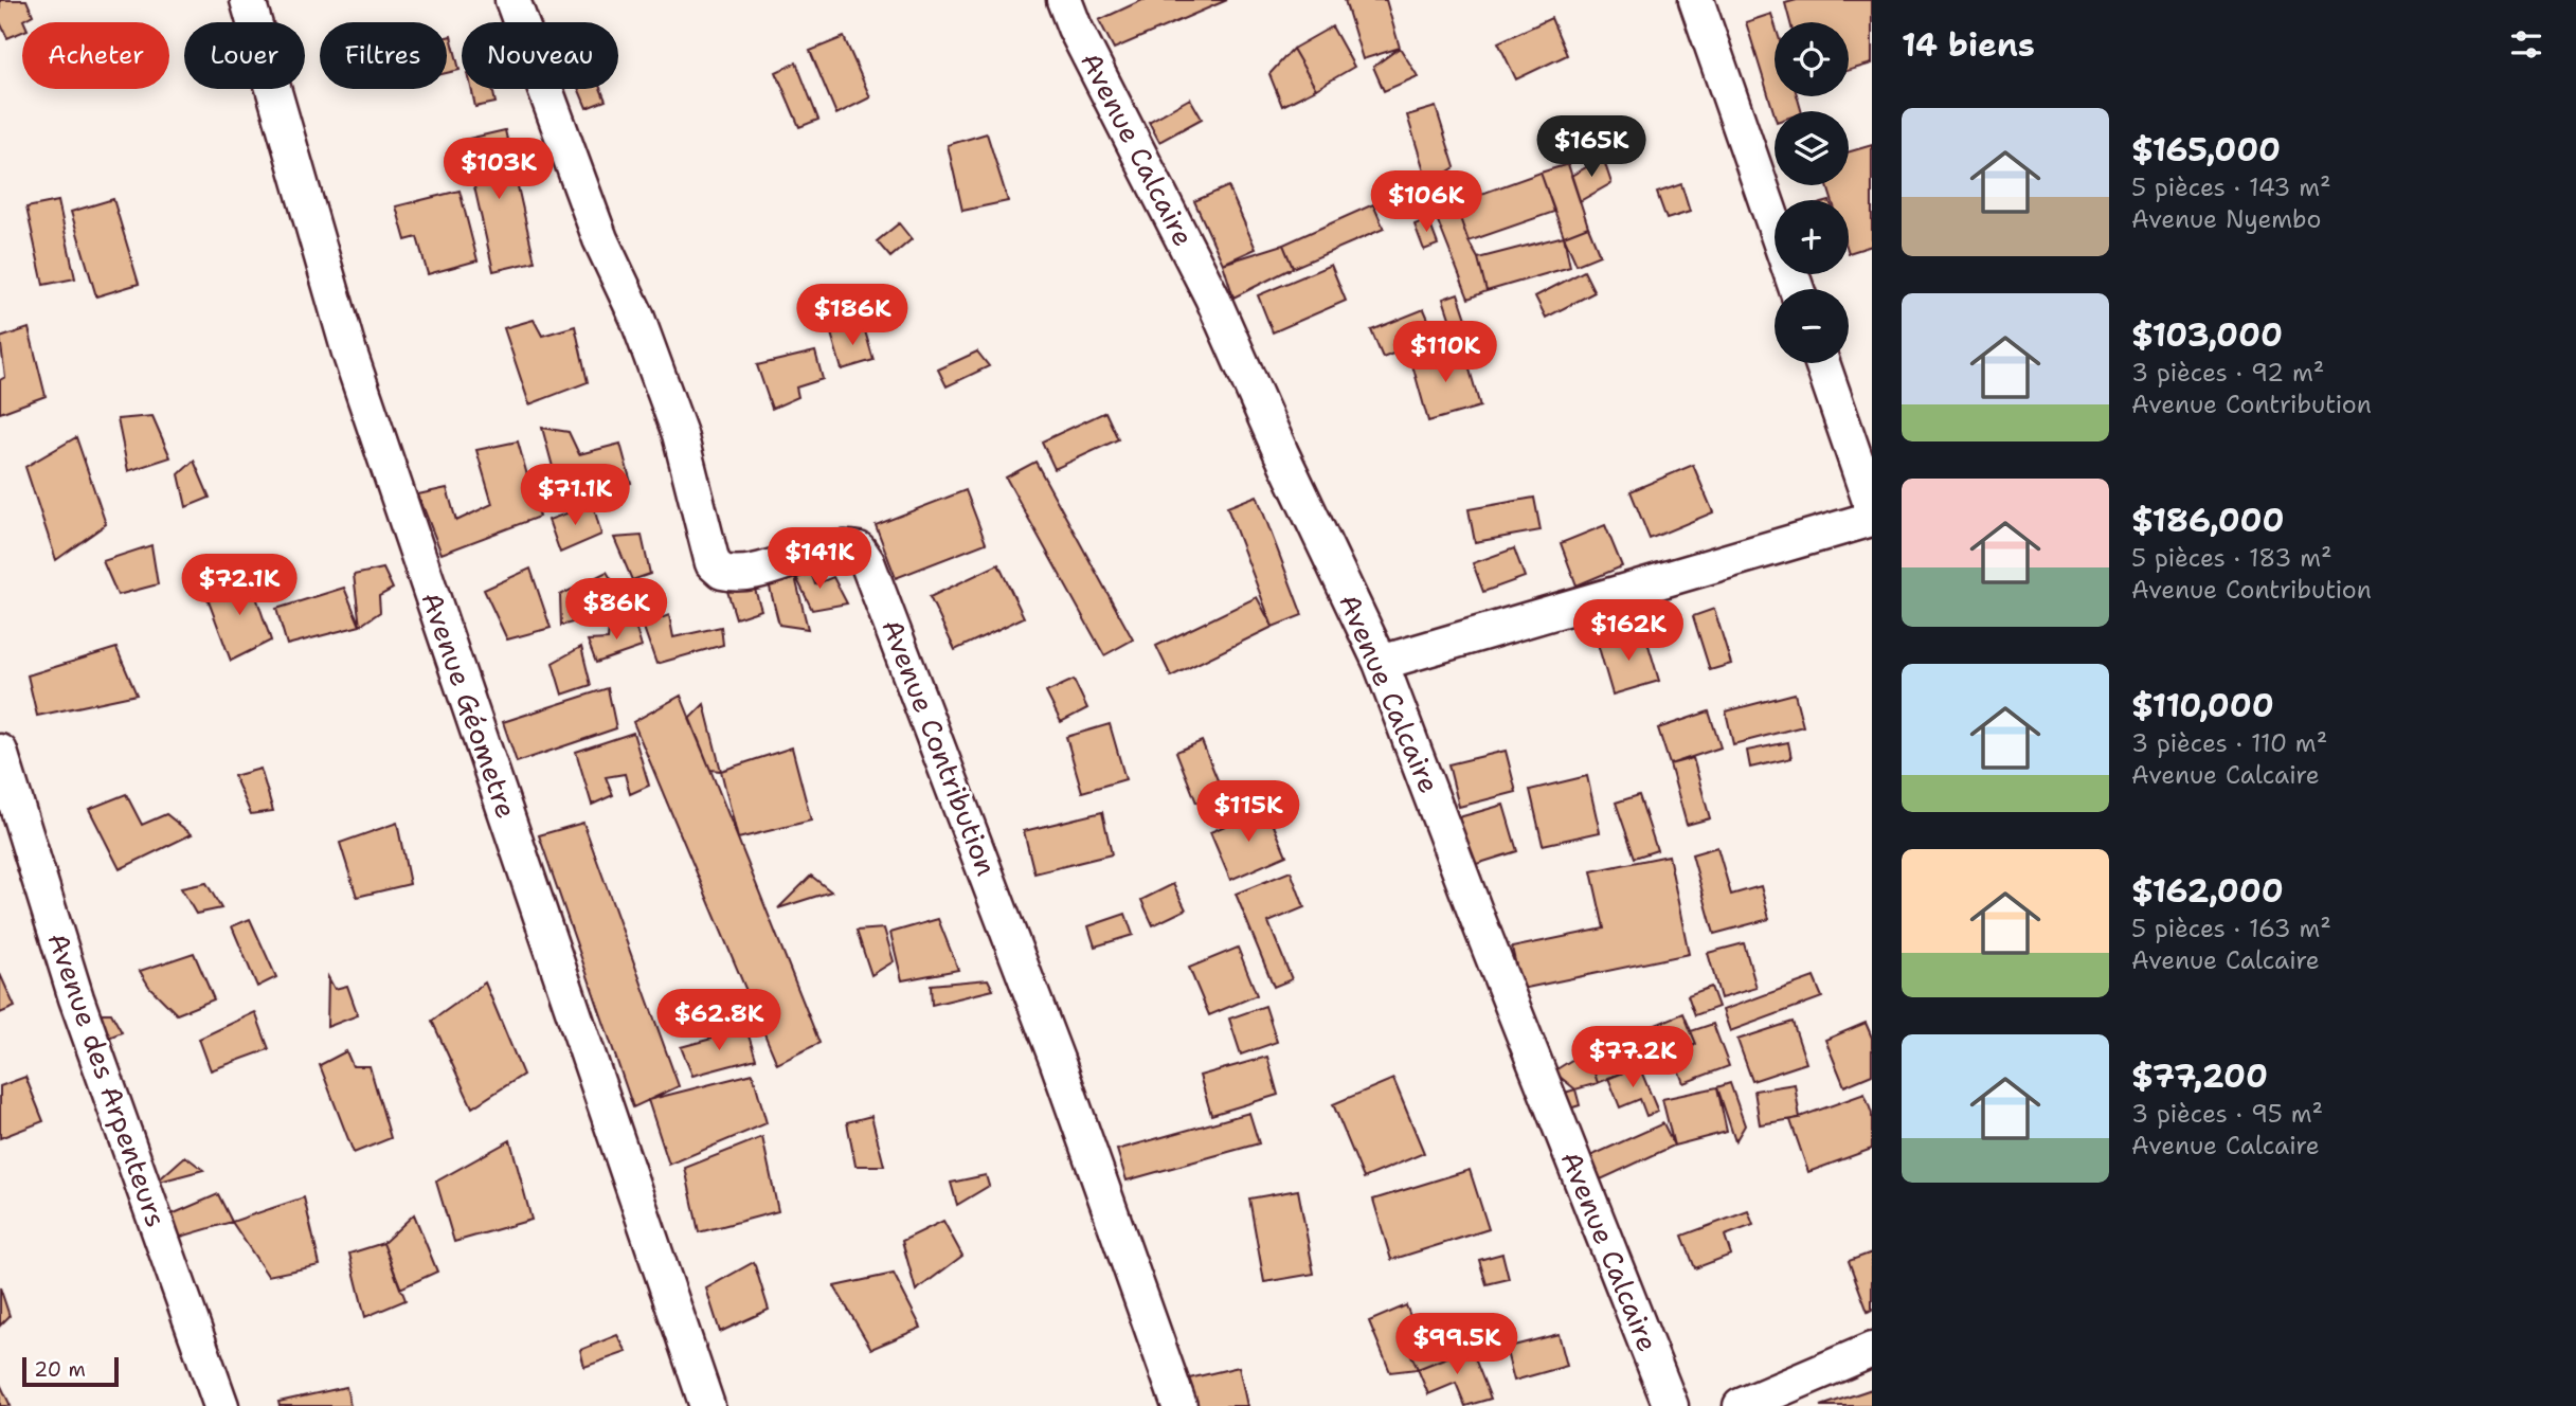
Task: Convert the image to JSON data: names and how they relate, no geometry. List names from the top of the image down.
{
  "streets": {
    "street": [
      "Avenue Calcaire",
      "Avenue Géometre",
      "Avenue Contribution",
      "Avenue des Arpenteurs"
    ]
  },
  "scale_bar": "20 m",
  "page": {
    "heading": "14 biens",
    "map_buttons": ["+", "−"],
    "chip": [
      "Acheter",
      "Louer",
      "Filtres",
      "Nouveau"
    ],
    "list": [
      {
        "name": "$165,000",
        "note": "5 pièces · 143 m² · Avenue Nyembo"
      },
      {
        "name": "$103,000",
        "note": "3 pièces · 92 m² · Avenue Contribution"
      },
      {
        "name": "$186,000",
        "note": "5 pièces · 183 m² · Avenue Contribution"
      },
      {
        "name": "$110,000",
        "note": "3 pièces · 110 m² · Avenue Calcaire"
      },
      {
        "name": "$162,000",
        "note": "5 pièces · 163 m² · Avenue Calcaire"
      },
      {
        "name": "$77,200",
        "note": "3 pièces · 95 m² · Avenue Calcaire"
      }
    ],
    "price": [
      "$165K",
      "$103K",
      "$106K",
      "$186K",
      "$110K",
      "$71.1K",
      "$141K",
      "$72.1K",
      "$86K",
      "$162K",
      "$115K",
      "$62.8K",
      "$77.2K",
      "$99.5K"
    ],
    "scale": "20 m"
  }
}
